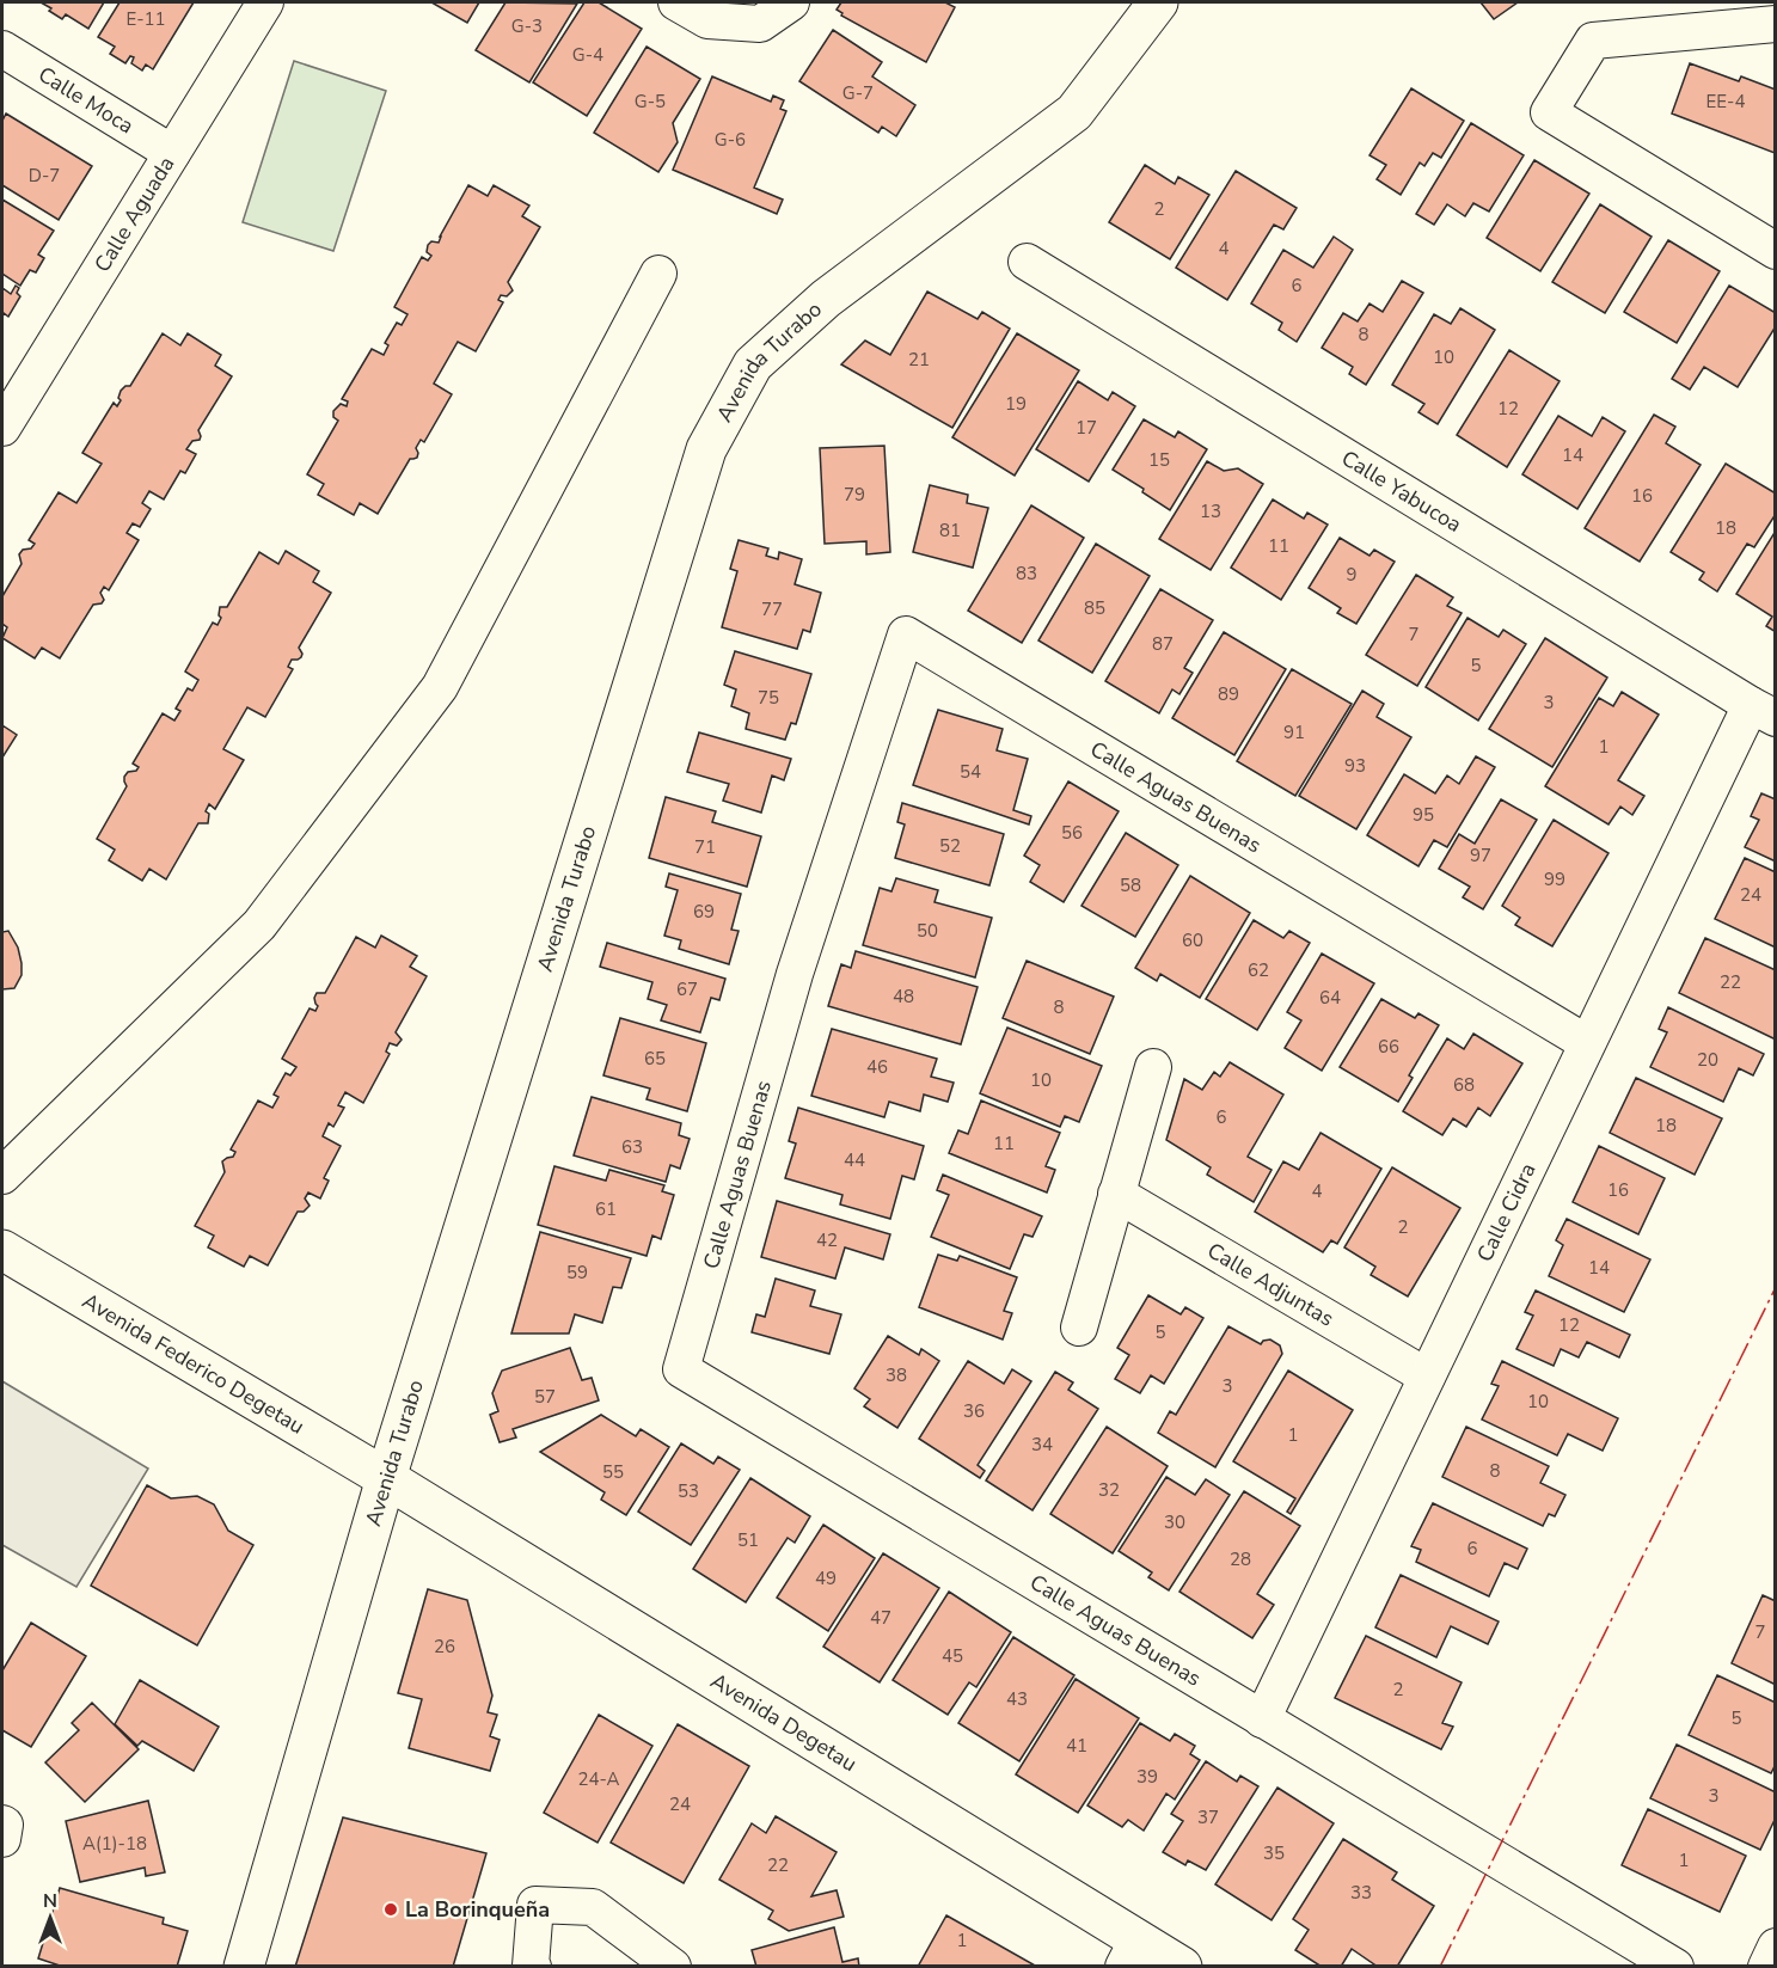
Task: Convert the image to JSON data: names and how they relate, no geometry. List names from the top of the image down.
{
  "streets": {
    "main road": ["Avenida Turabo", "Avenida Federico Degetau", "Avenida Degetau"],
    "street": [
      "Calle Moca",
      "Calle Aguada",
      "Calle Yabucoa",
      "Calle Aguas Buenas",
      "Calle Cidra",
      "Calle Adjuntas"
    ]
  },
  "crossings": [
    ["Calle Moca", "Calle Aguada"],
    ["Avenida Turabo", "Avenida Federico Degetau"],
    ["Avenida Turabo", "Avenida Degetau"],
    ["Calle Yabucoa", "Calle Cidra"],
    ["Calle Aguas Buenas", "Calle Cidra"],
    ["Calle Cidra", "Calle Adjuntas"],
    ["Avenida Federico Degetau", "Avenida Degetau"]
  ],
  "places": ["La Borinqueña"],
  "house_numbers": [
    "E-11",
    "G-3",
    "G-4",
    "G-7",
    "G-5",
    "EE-4",
    "G-6",
    "D-7",
    "2",
    "4",
    "6",
    "8",
    "10",
    "21",
    "19",
    "12",
    "17",
    "14",
    "15",
    "79",
    "16",
    "13",
    "18",
    "81",
    "11",
    "83",
    "9",
    "85",
    "77",
    "7",
    "87",
    "5",
    "89",
    "75",
    "3",
    "91",
    "1",
    "93",
    "54",
    "95",
    "56",
    "52",
    "71",
    "97",
    "99",
    "58",
    "24",
    "69",
    "50",
    "60",
    "62",
    "22",
    "67",
    "48",
    "64",
    "8",
    "66",
    "65",
    "20",
    "46",
    "10",
    "68",
    "6",
    "18",
    "11",
    "63",
    "44",
    "16",
    "4",
    "61",
    "2",
    "42",
    "14",
    "59",
    "12",
    "5",
    "38",
    "3",
    "57",
    "10",
    "36",
    "1",
    "34",
    "8",
    "55",
    "32",
    "53",
    "30",
    "51",
    "6",
    "28",
    "49",
    "47",
    "7",
    "26",
    "45",
    "2",
    "43",
    "5",
    "41",
    "39",
    "24-A",
    "3",
    "24",
    "37",
    "A(1)-18",
    "35",
    "1",
    "22",
    "33",
    "1"
  ],
  "north": "top"
}
